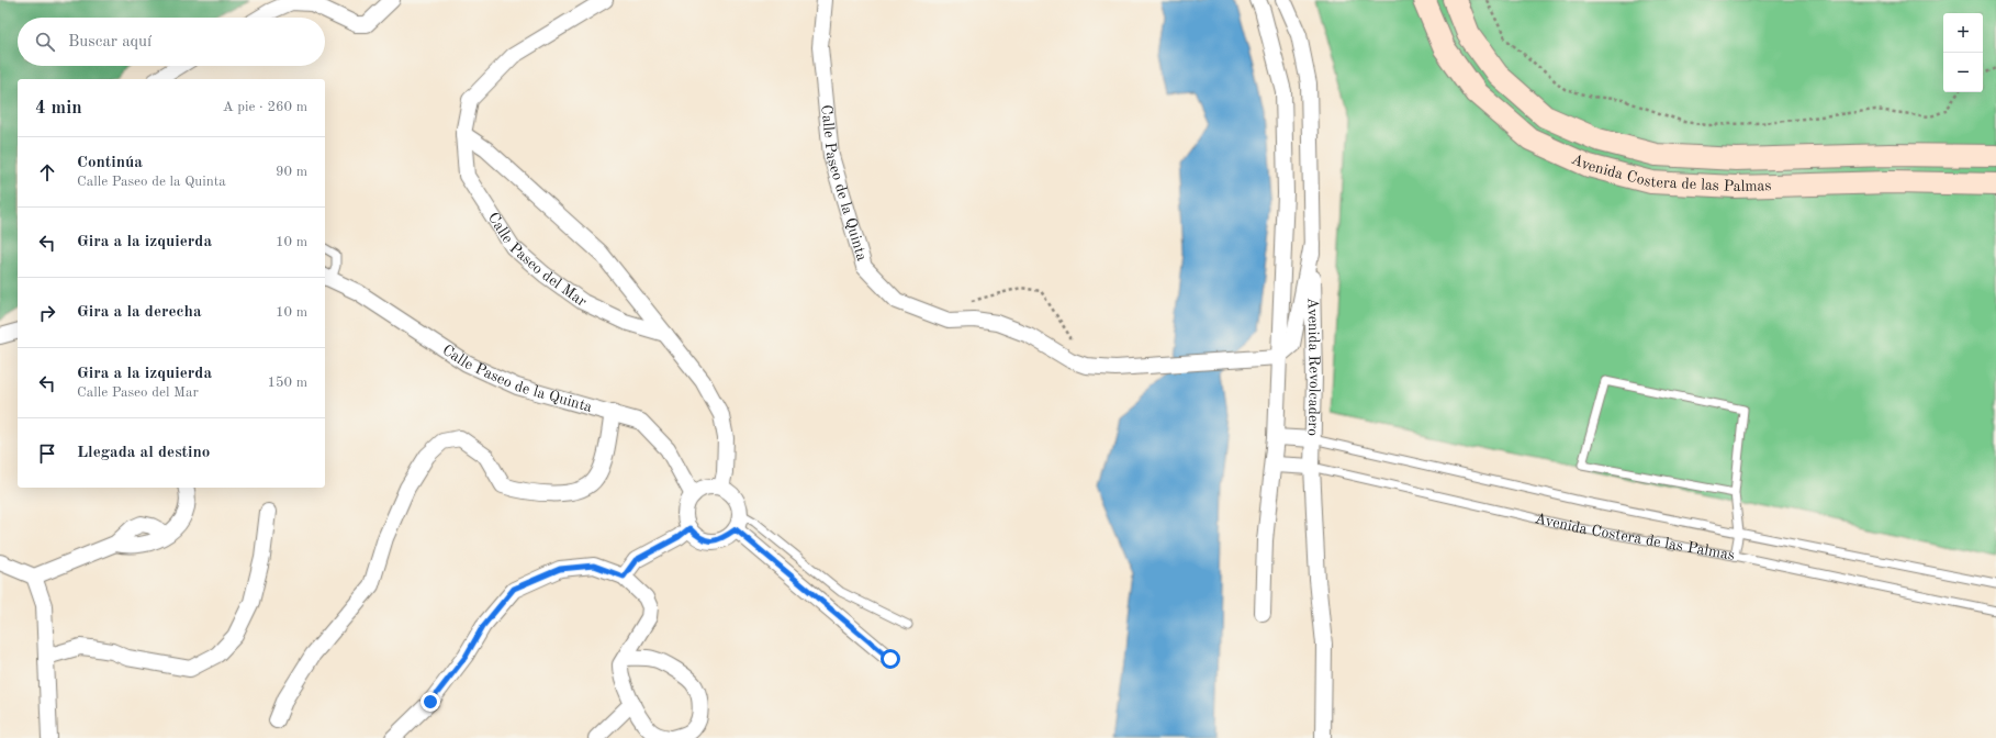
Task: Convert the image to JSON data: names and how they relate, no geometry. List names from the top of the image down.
{
  "streets": {
    "main road": ["Avenida Costera de las Palmas"],
    "street": ["Calle Paseo de la Quinta", "Calle Paseo del Mar", "Avenida Revolcadero"]
  },
  "crossings": [
    ["Avenida Costera de las Palmas", "Avenida Revolcadero"],
    ["Calle Paseo de la Quinta", "Avenida Revolcadero"]
  ],
  "page": {
    "map_buttons": ["+", "−"],
    "search": "Buscar aquí",
    "heading": ["4 min", "A pie · 260 m"],
    "list": [
      ["Continúa", "Calle Paseo de la Quinta", "90 m"],
      ["Gira a la izquierda", "10 m"],
      ["Gira a la derecha", "10 m"],
      ["Gira a la izquierda", "Calle Paseo del Mar", "150 m"],
      "Llegada al destino"
    ]
  }
}
